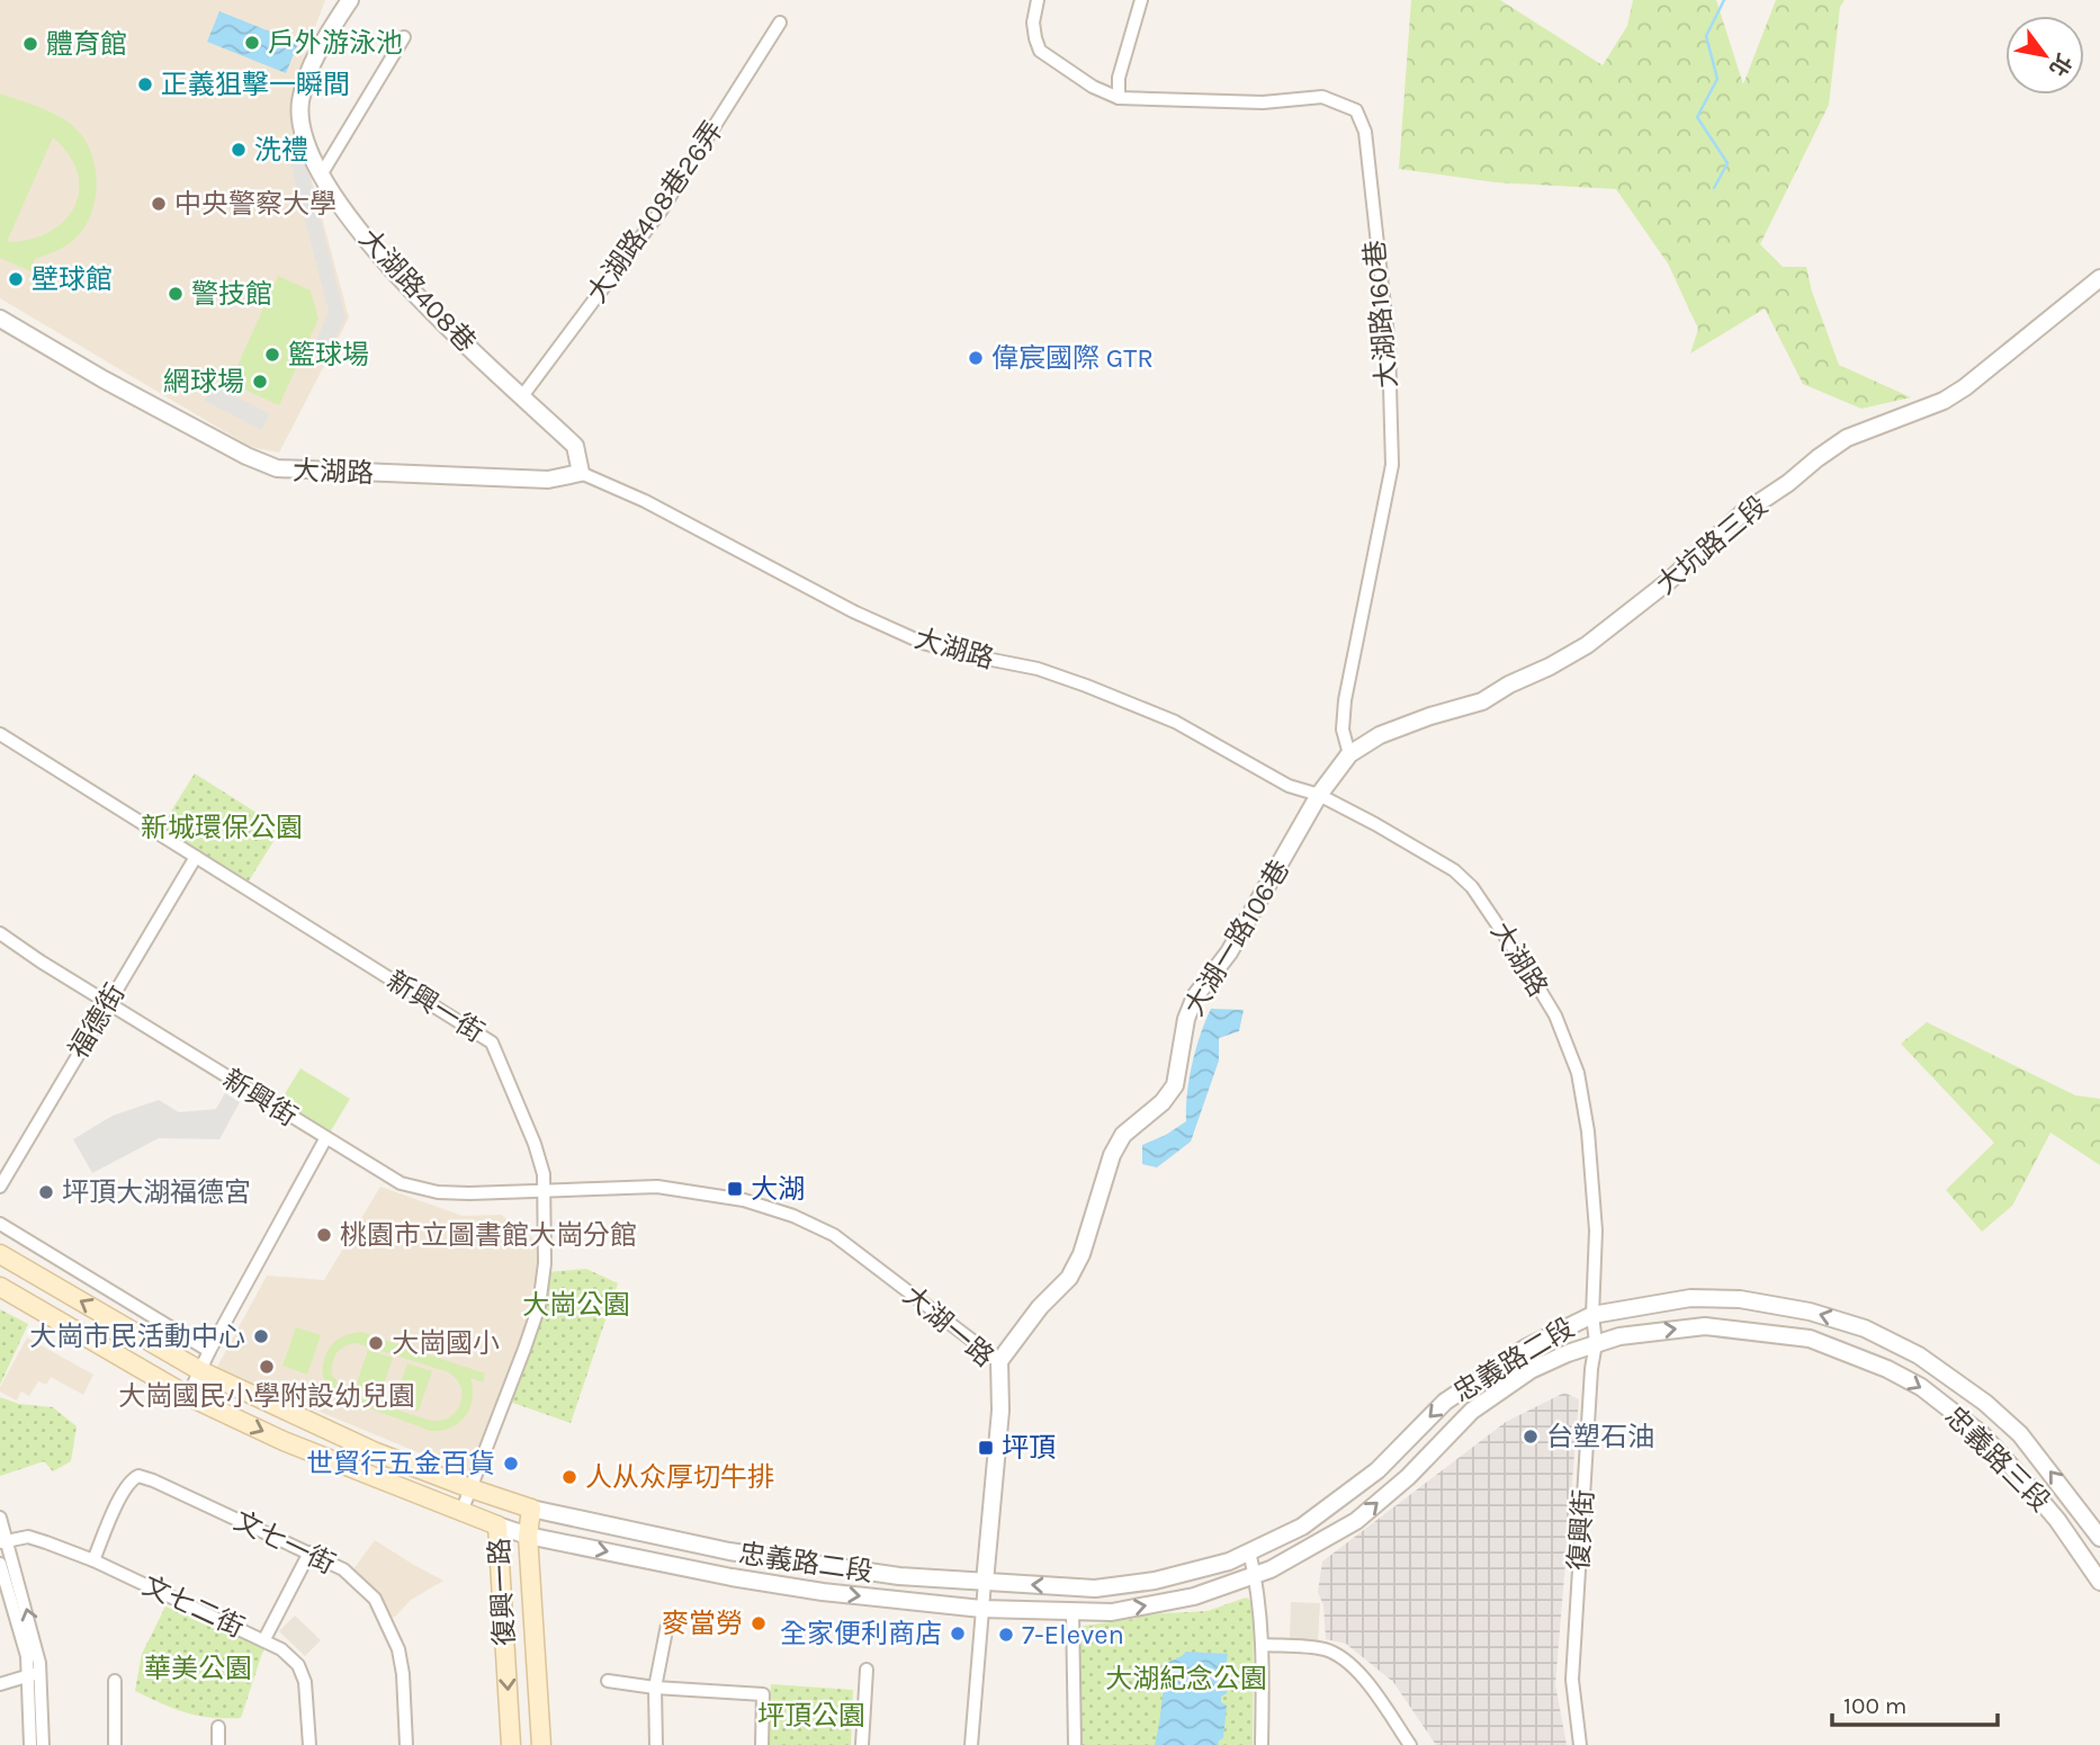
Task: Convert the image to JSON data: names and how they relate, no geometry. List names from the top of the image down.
{
  "streets": {
    "main road": ["忠義路二段", "復興一路"],
    "street": [
      "大湖路408巷26弄",
      "大湖路408巷",
      "大湖路160巷",
      "大湖路",
      "大坑路三段",
      "大湖一路106巷",
      "新興一街",
      "福德街",
      "新興街",
      "大湖一路",
      "忠義路三段",
      "復興街",
      "文七一街",
      "文七二街"
    ]
  },
  "crossings": [
    ["大湖路408巷26弄", "大湖路408巷"],
    ["大湖路408巷", "大湖路"],
    ["大湖路160巷", "大坑路三段"],
    ["大湖路", "大坑路三段"],
    ["大湖路", "大湖一路106巷"],
    ["大湖路", "忠義路二段"],
    ["大湖路", "忠義路三段"],
    ["大湖路", "復興街"],
    ["大坑路三段", "大湖一路106巷"],
    ["大湖一路106巷", "大湖一路"],
    ["新興一街", "福德街"],
    ["新興一街", "新興街"],
    ["新興一街", "大湖一路"],
    ["新興一街", "忠義路二段"],
    ["福德街", "新興街"],
    ["新興街", "大湖一路"],
    ["大湖一路", "忠義路二段"],
    ["忠義路二段", "忠義路三段"],
    ["忠義路二段", "復興街"],
    ["忠義路二段", "復興一路"],
    ["忠義路三段", "復興街"],
    ["文七一街", "文七二街"]
  ],
  "parks": [
    "新城環保公園",
    "大崗公園",
    "華美公園",
    "大湖紀念公園",
    "坪頂公園"
  ],
  "places": {
    "other": [
      "戶外游泳池",
      "體育館",
      "正義狙擊一瞬間",
      "洗禮",
      "中央警察大學",
      "壁球館",
      "警技館",
      "籃球場",
      "偉宸國際 GTR",
      "網球場",
      "坪頂大湖福德宮",
      "桃園市立圖書館大崗分館",
      "大崗市民活動中心",
      "大崗國小",
      "大崗國民小學附設幼兒園",
      "台塑石油",
      "世貿行五金百貨",
      "人从众厚切牛排",
      "麥當勞",
      "全家便利商店",
      "7-Eleven"
    ],
    "transit": ["大湖", "坪頂"]
  },
  "scale_bar": "100 m",
  "north": "bottom right"
}
